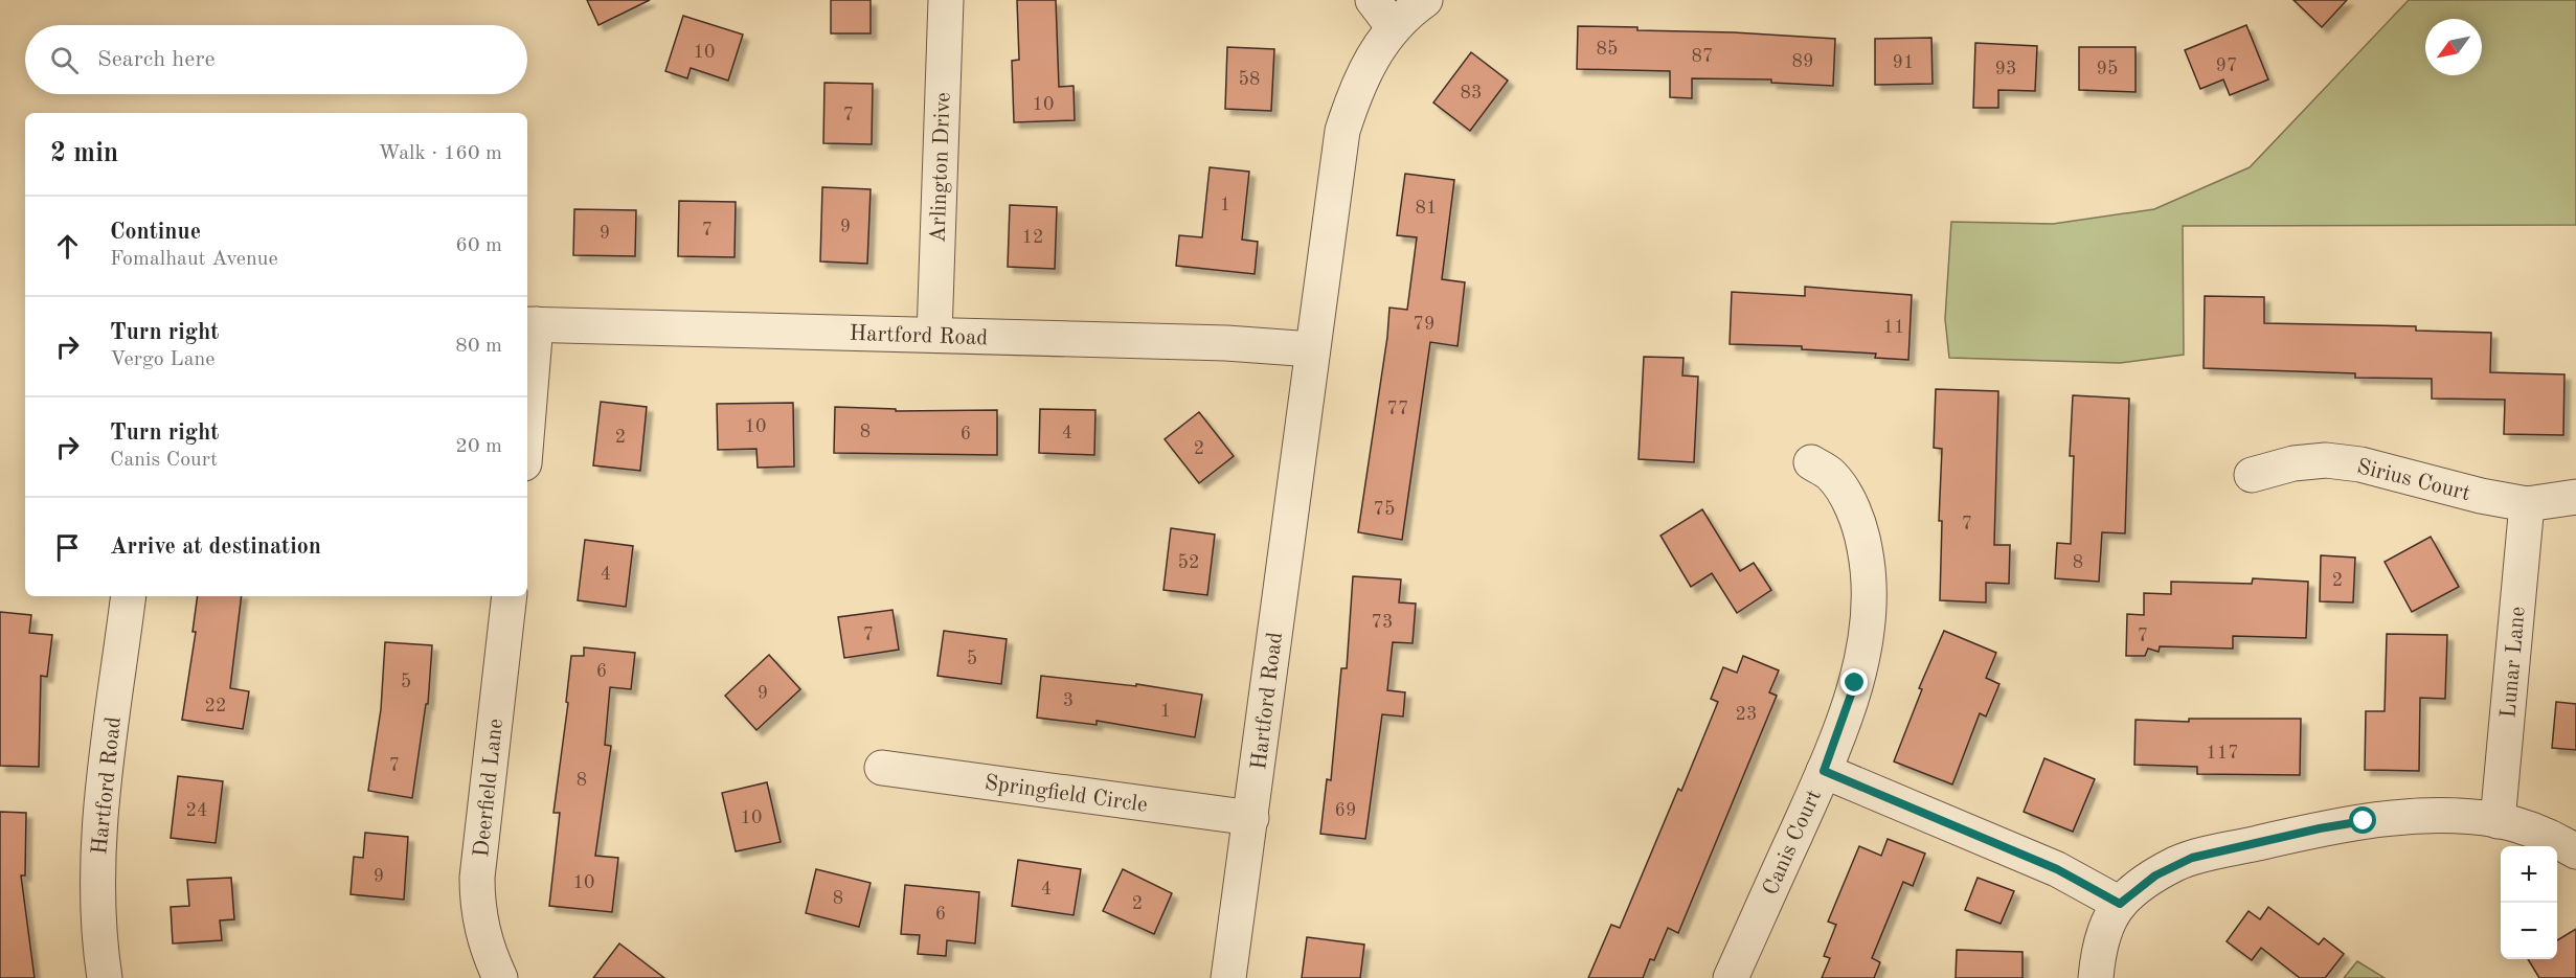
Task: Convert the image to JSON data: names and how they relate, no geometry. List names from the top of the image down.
{
  "streets": {
    "street": [
      "Arlington Drive",
      "Hartford Road",
      "Sirius Court",
      "Lunar Lane",
      "Deerfield Lane",
      "Springfield Circle",
      "Canis Court"
    ]
  },
  "crossings": [
    ["Arlington Drive", "Hartford Road"],
    ["Hartford Road", "Springfield Circle"],
    ["Sirius Court", "Lunar Lane"]
  ],
  "house_numbers": [
    "85",
    "10",
    "87",
    "89",
    "91",
    "97",
    "93",
    "95",
    "58",
    "83",
    "10",
    "7",
    "1",
    "81",
    "9",
    "7",
    "9",
    "12",
    "79",
    "11",
    "77",
    "10",
    "8",
    "4",
    "6",
    "2",
    "2",
    "75",
    "7",
    "52",
    "8",
    "4",
    "2",
    "73",
    "7",
    "7",
    "5",
    "6",
    "5",
    "9",
    "3",
    "22",
    "1",
    "23",
    "117",
    "7",
    "8",
    "24",
    "69",
    "10",
    "9",
    "10",
    "4",
    "8",
    "2",
    "6"
  ],
  "north": "bottom left",
  "page": {
    "search": "Search here",
    "heading": ["2 min", "Walk · 160 m"],
    "list": [
      ["Continue", "Fomalhaut Avenue", "60 m"],
      ["Turn right", "Vergo Lane", "80 m"],
      ["Turn right", "Canis Court", "20 m"],
      "Arrive at destination"
    ],
    "map_buttons": ["+", "−"]
  }
}
